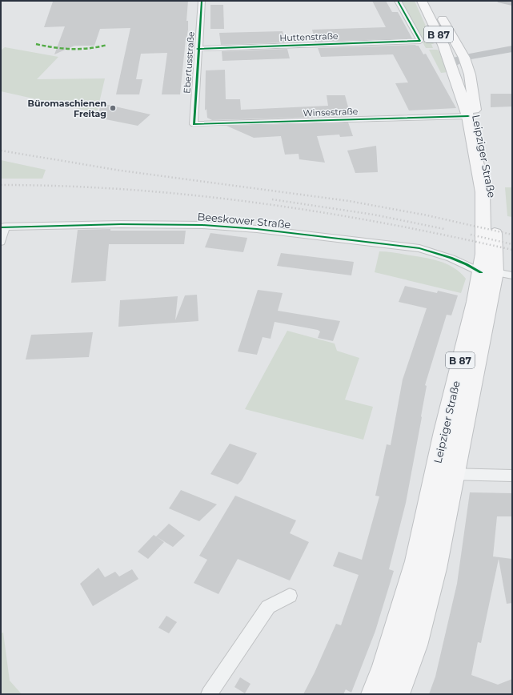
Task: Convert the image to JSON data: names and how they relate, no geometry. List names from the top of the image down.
{
  "streets": {
    "main road": ["B 87", "Leipziger Straße"],
    "street": [
      "Huttenstraße",
      "Ebertusstraße",
      "Winsestraße",
      "Beeskower Straße"
    ]
  },
  "crossings": [
    ["Huttenstraße", "Ebertusstraße"],
    ["Ebertusstraße", "Winsestraße"],
    ["Winsestraße", "Leipziger Straße"],
    ["Leipziger Straße", "Beeskower Straße"]
  ],
  "places": ["Büromaschienen Freitag"]
}
